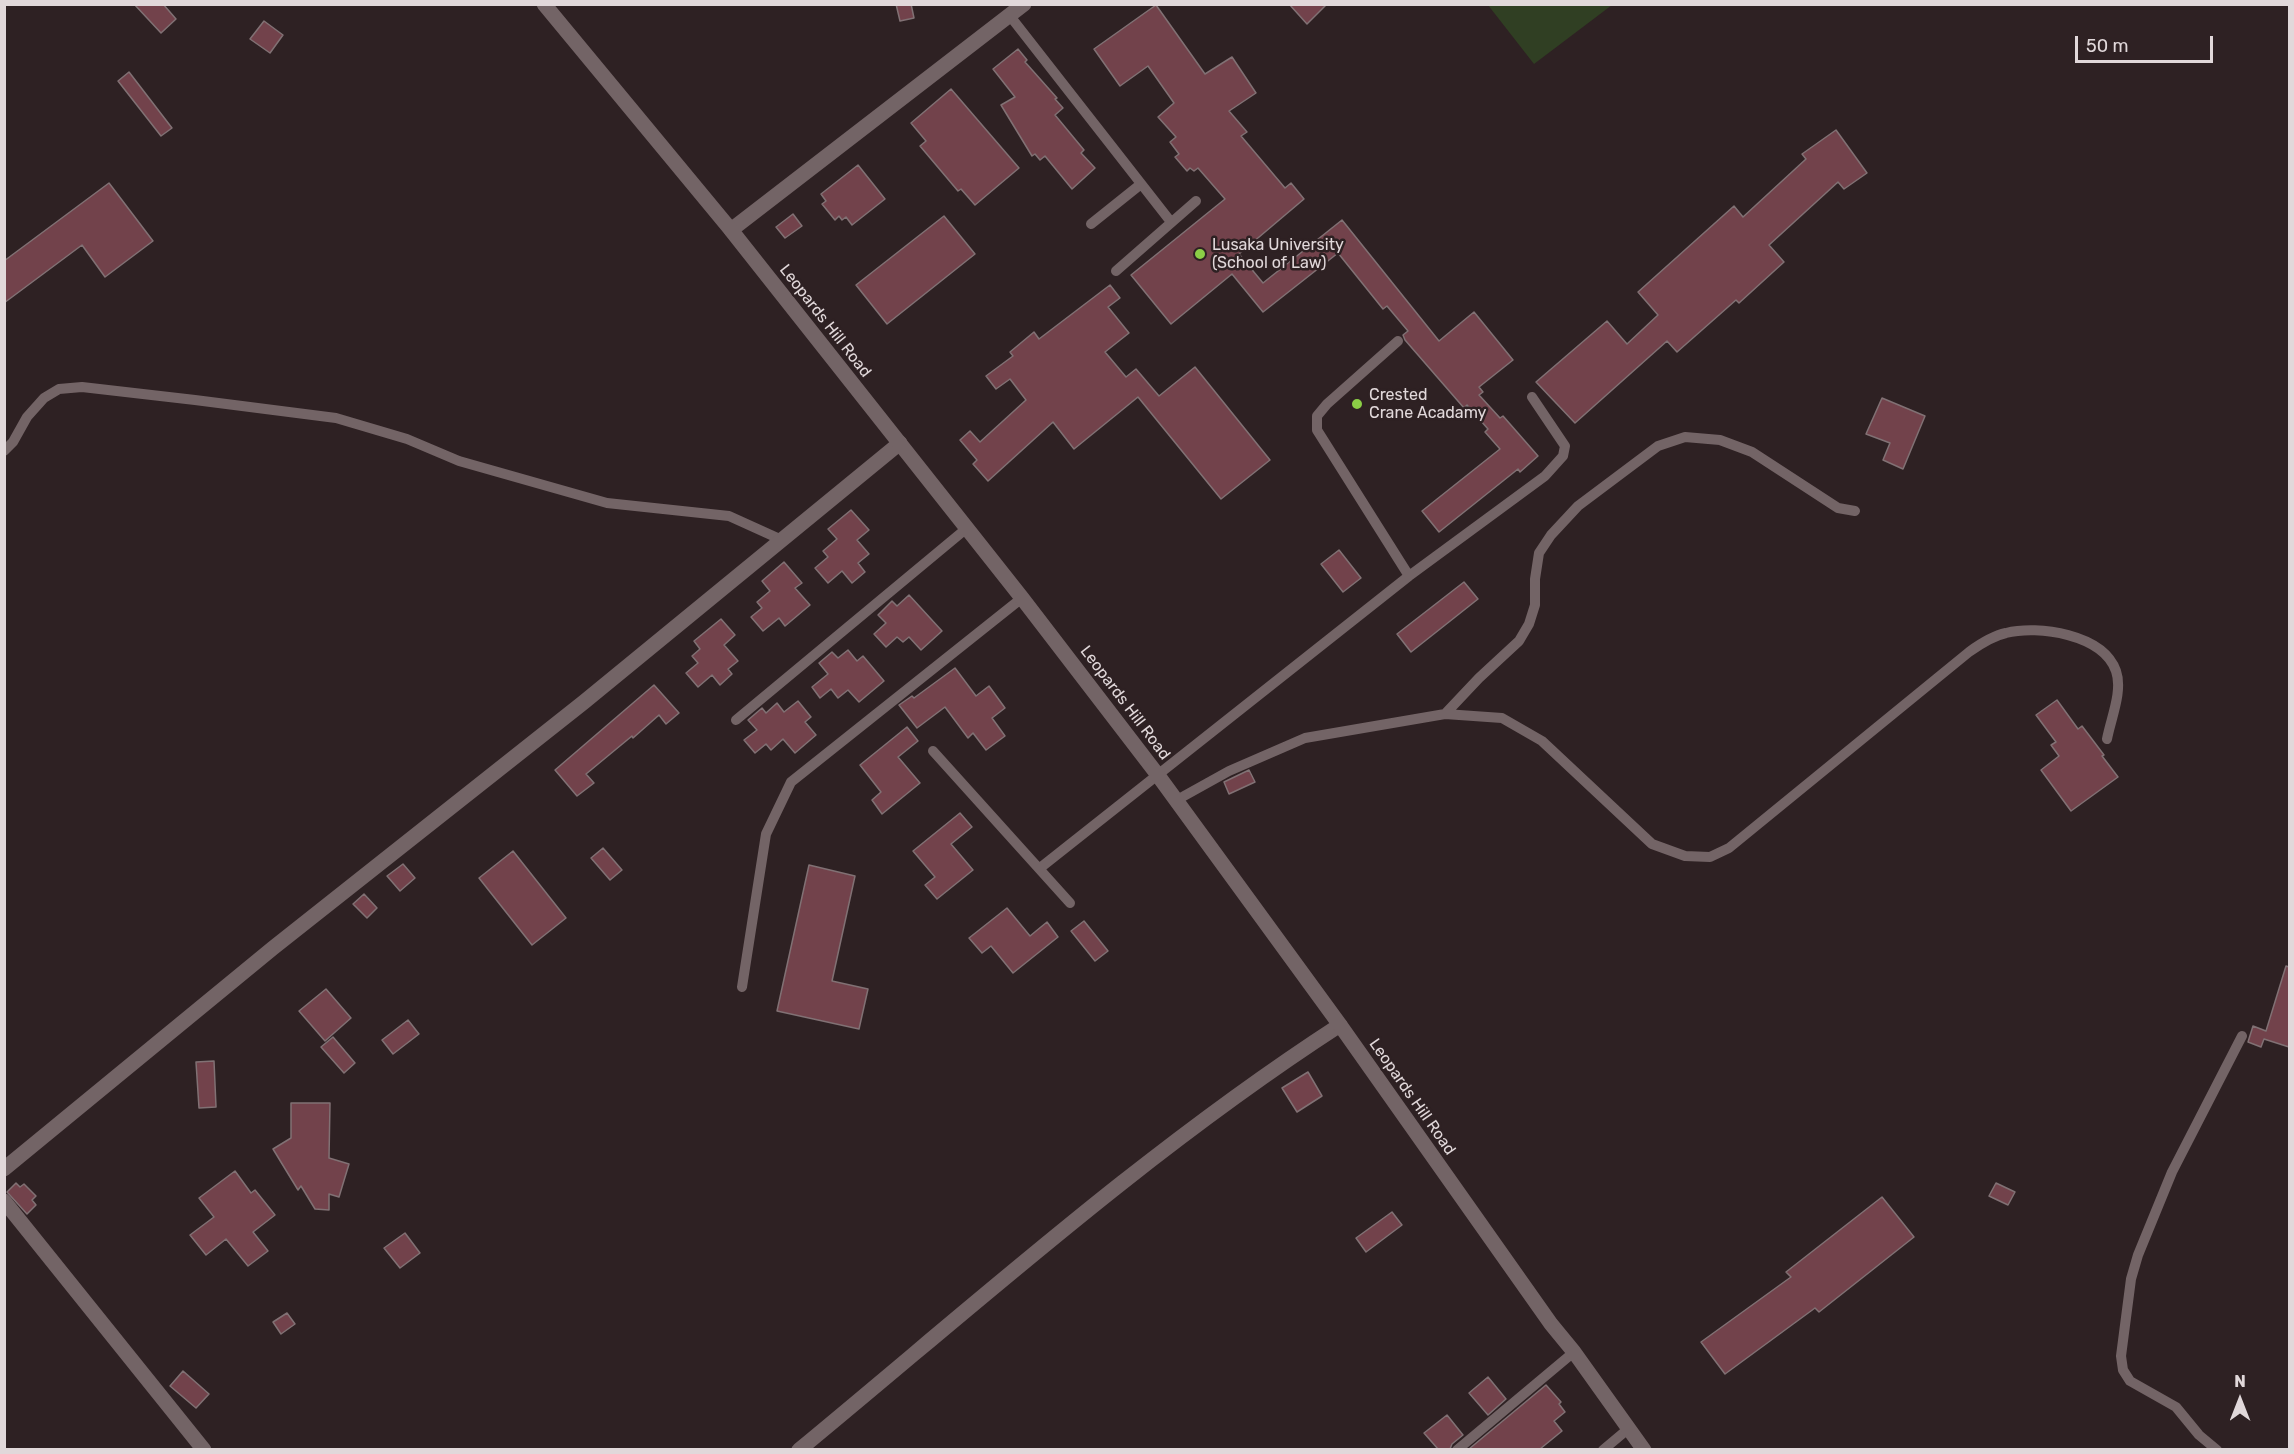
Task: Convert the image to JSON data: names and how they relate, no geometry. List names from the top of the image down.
{
  "streets": {
    "street": ["Leopards Hill Road"]
  },
  "places": ["Lusaka University (School of Law)", "Crested Crane Acadamy"],
  "scale_bar": "50 m",
  "north": "top"
}
